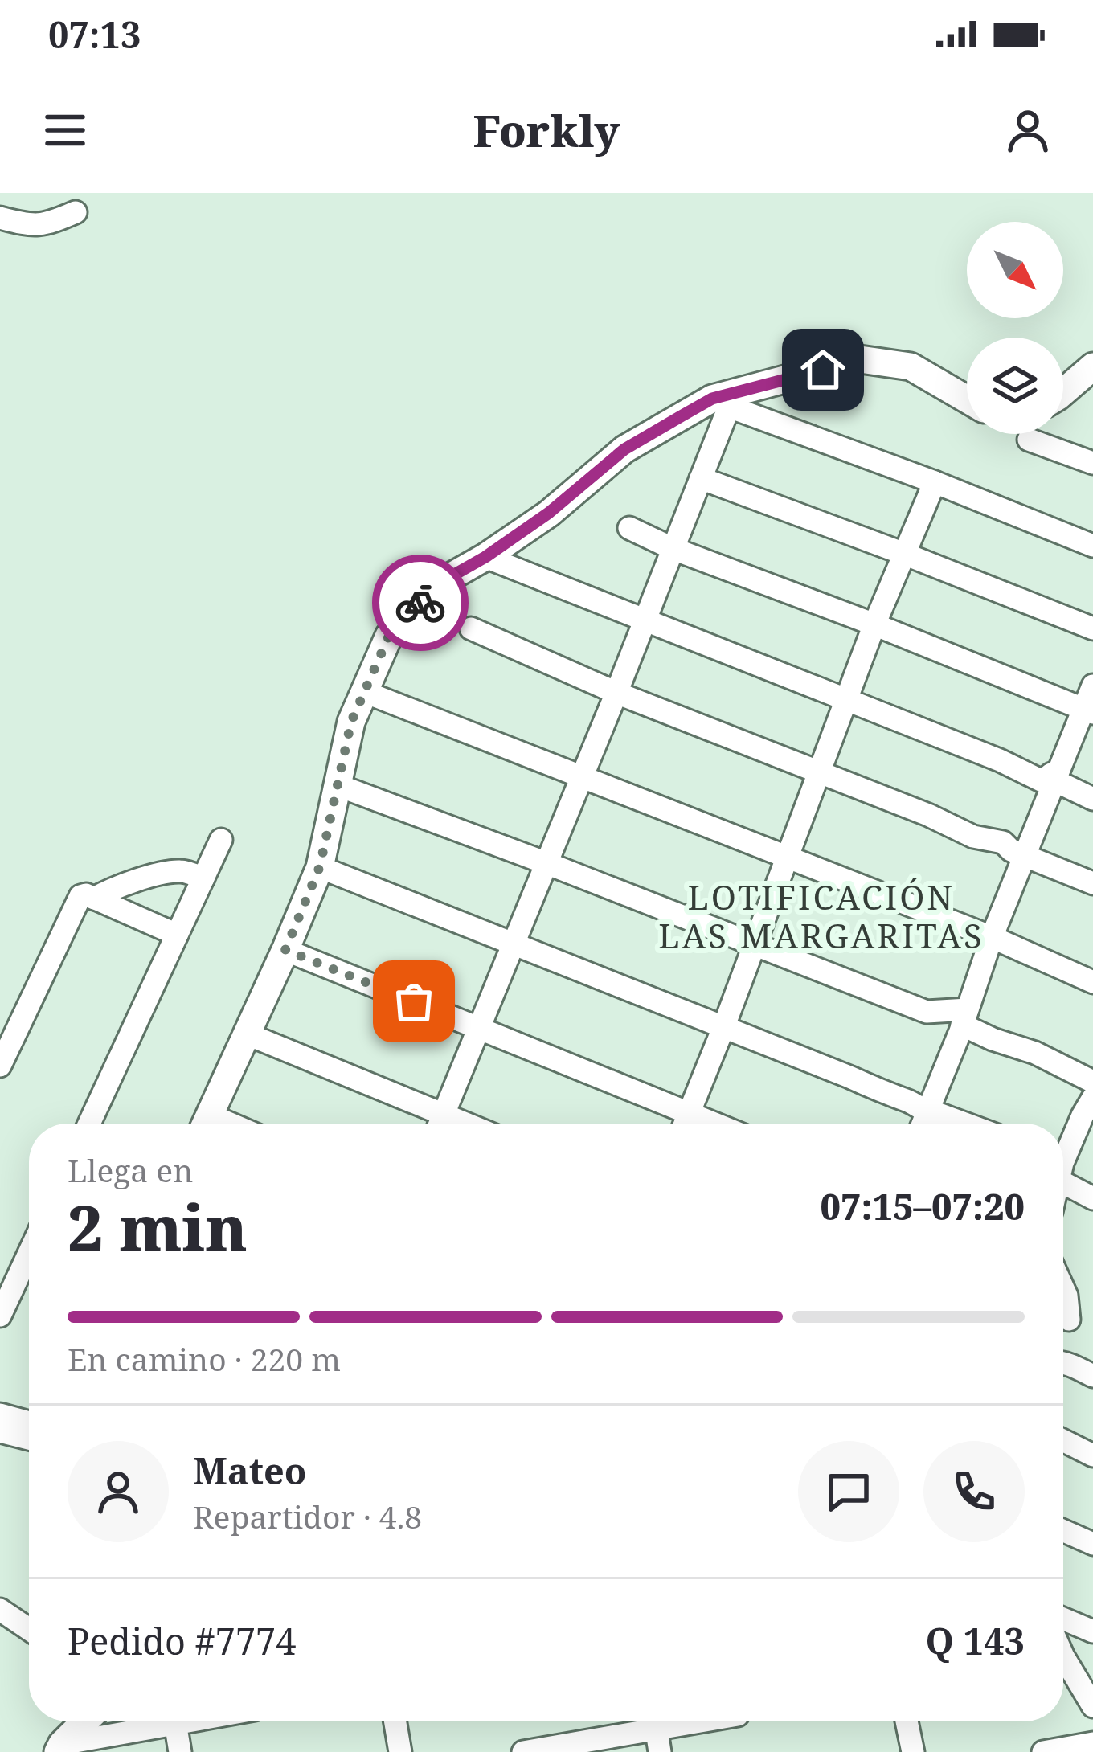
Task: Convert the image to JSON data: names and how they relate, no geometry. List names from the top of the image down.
{
  "districts": ["LOTIFICACIÓN LAS MARGARITAS"],
  "north": "bottom right",
  "page": {
    "status": "07:13",
    "header": "Forkly",
    "heading": ["2 min", "Llega en", "07:15–07:20"],
    "panel": [
      "Mateo",
      "Repartidor · 4.8",
      "Pedido #7774",
      "Q 143"
    ],
    "bar": "En camino · 220 m"
  }
}
